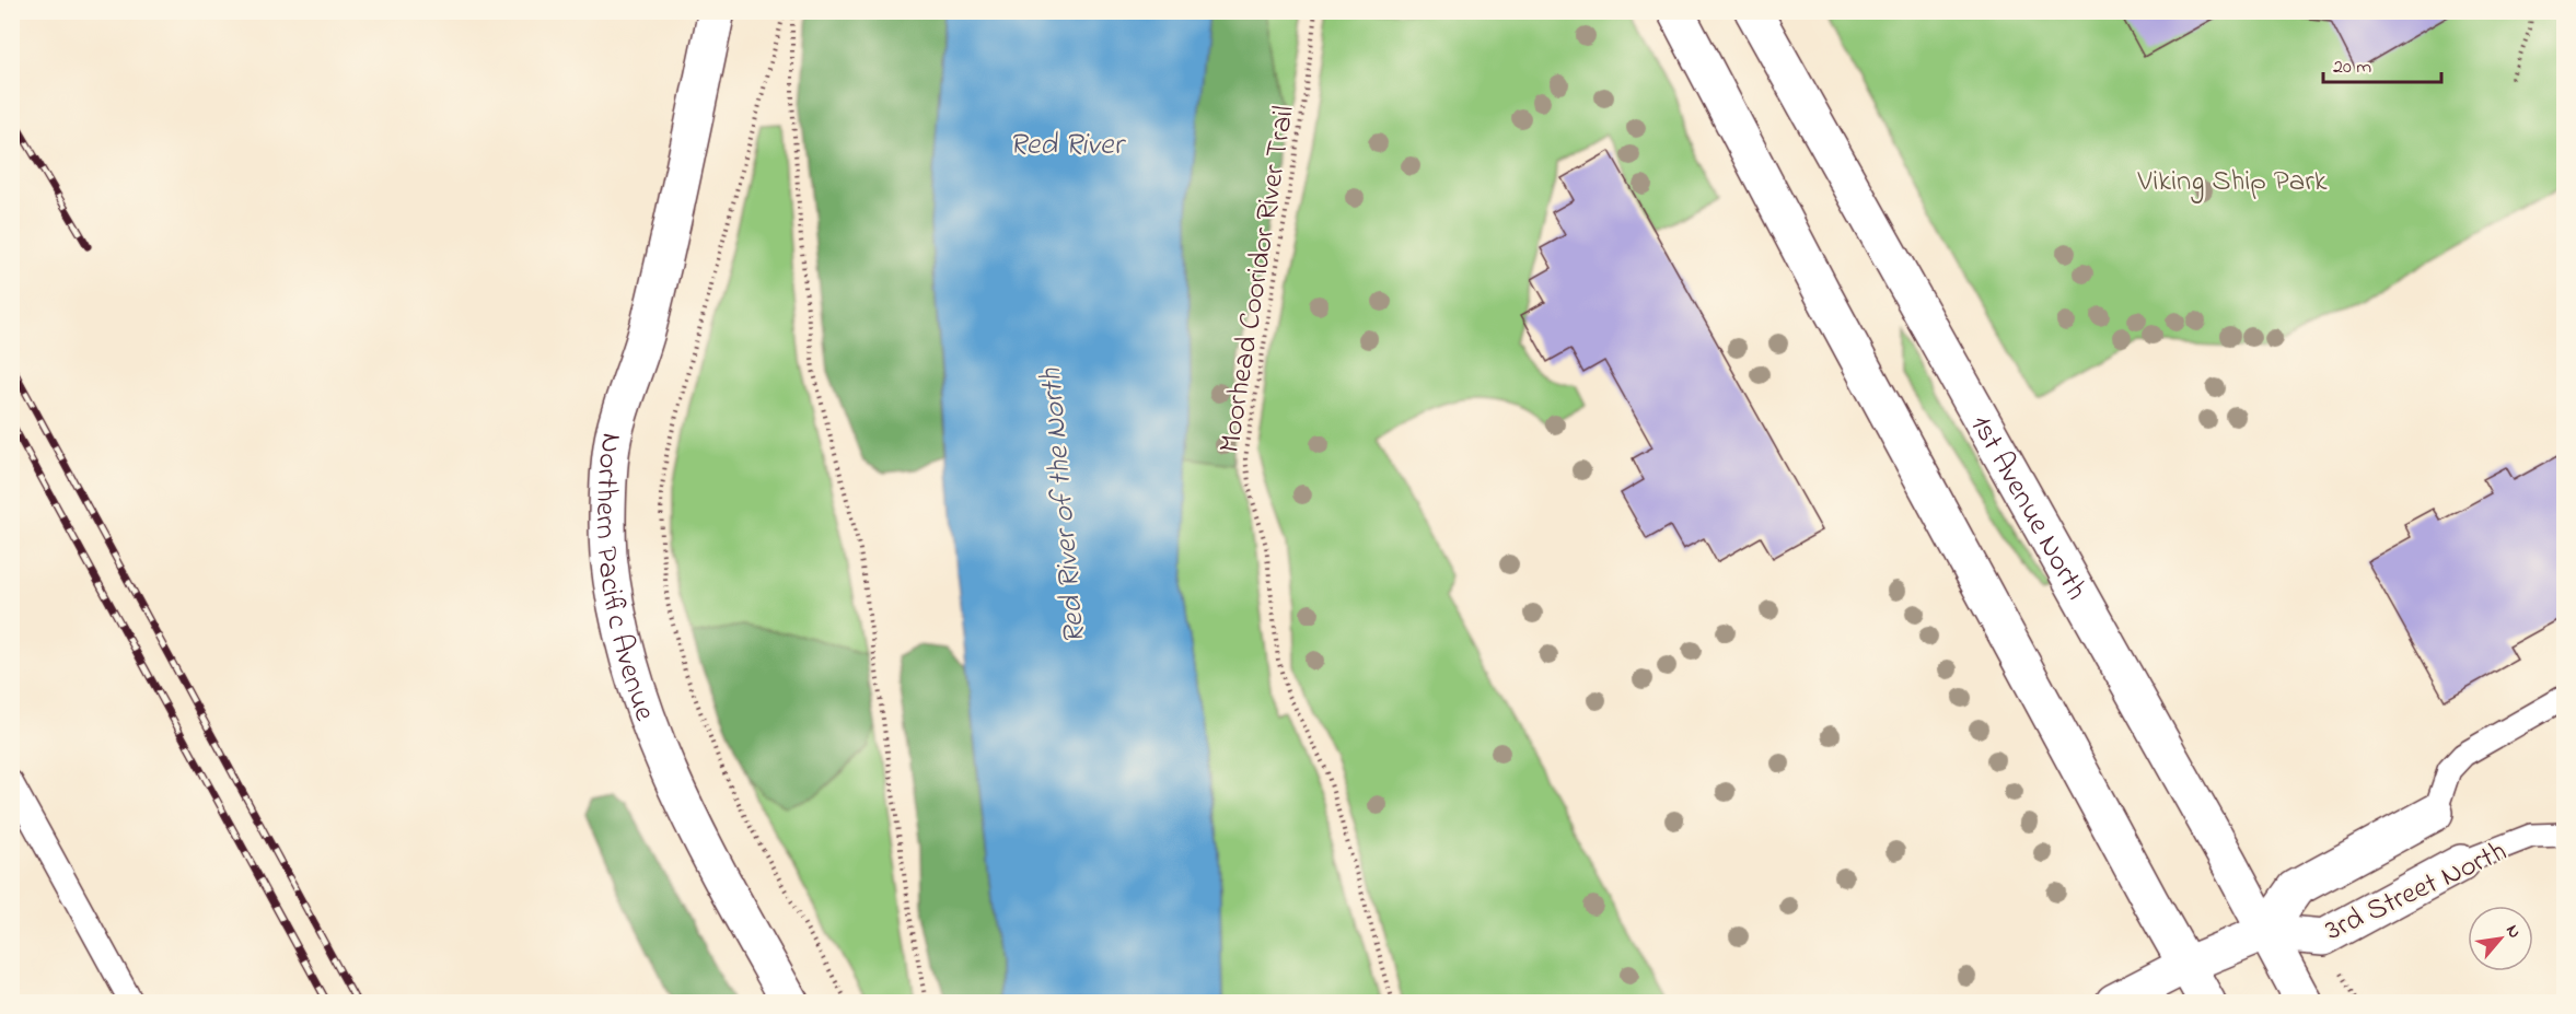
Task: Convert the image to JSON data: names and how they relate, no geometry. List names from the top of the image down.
{
  "streets": {
    "main road": ["1st Avenue North", "Northern Pacific Avenue", "3rd Street North"],
    "path": ["Moorhead Cooridor River Trail"]
  },
  "crossings": [
    ["1st Avenue North", "3rd Street North"]
  ],
  "water": ["Red River", "Red River of the North"],
  "parks": ["Viking Ship Park"],
  "scale_bar": "20 m",
  "north": "top right"
}
